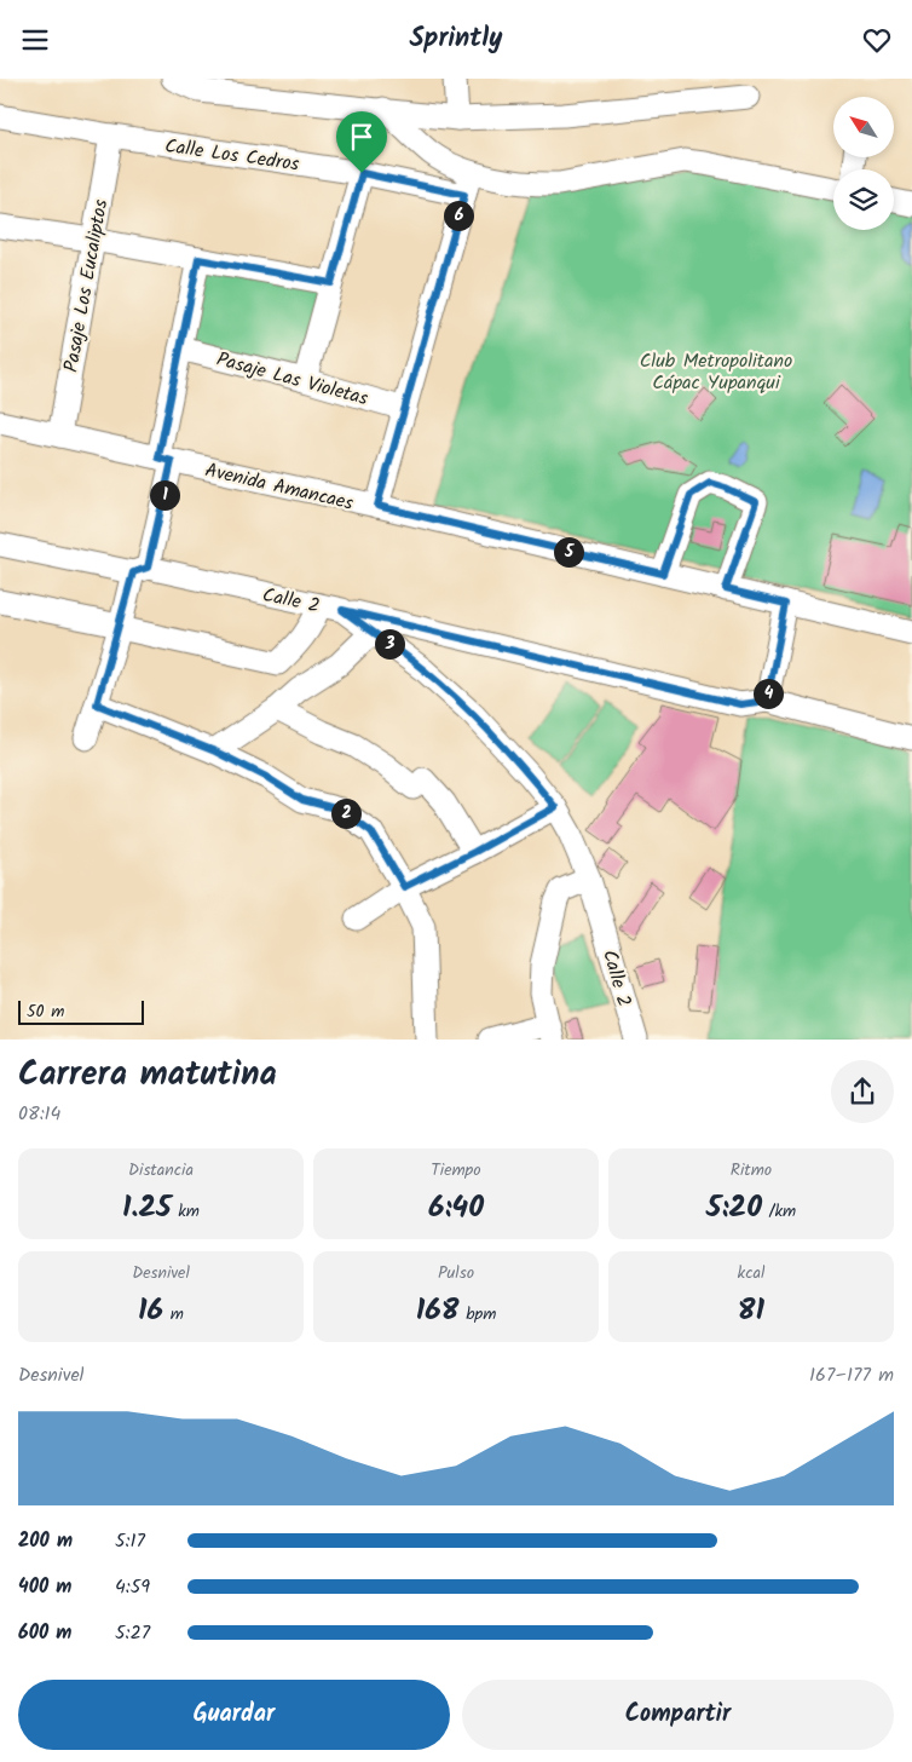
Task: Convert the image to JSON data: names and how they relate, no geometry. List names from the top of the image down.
{
  "streets": {
    "street": [
      "Calle Los Cedros",
      "Pasaje Los Eucaliptos",
      "Pasaje Las Violetas",
      "Avenida Amancaes",
      "Calle 2"
    ]
  },
  "crossings": [
    ["Calle Los Cedros", "Pasaje Los Eucaliptos"],
    ["Pasaje Los Eucaliptos", "Avenida Amancaes"]
  ],
  "parks": ["Club Metropolitano Cápac Yupanqui"],
  "scale_bar": "50 m",
  "north": "top left",
  "page": {
    "header": "Sprintly",
    "pins": [
      "6",
      "1",
      "5",
      "3",
      "4",
      "2"
    ],
    "scale": "50 m",
    "heading": ["Carrera matutina", "08:14"],
    "stats": [
      ["Distancia", "1.25 km"],
      ["Tiempo", "6:40"],
      ["Ritmo", "5:20 /km"],
      ["Desnivel", "16 m"],
      ["Pulso", "168 bpm"],
      ["kcal", "81"]
    ],
    "chart": ["Desnivel", "167–177 m"],
    "list": [
      {
        "name": "200 m",
        "note": "5:17"
      },
      {
        "name": "400 m",
        "note": "4:59"
      },
      {
        "name": "600 m",
        "note": "5:27"
      }
    ],
    "buttons": ["Guardar", "Compartir"]
  }
}
